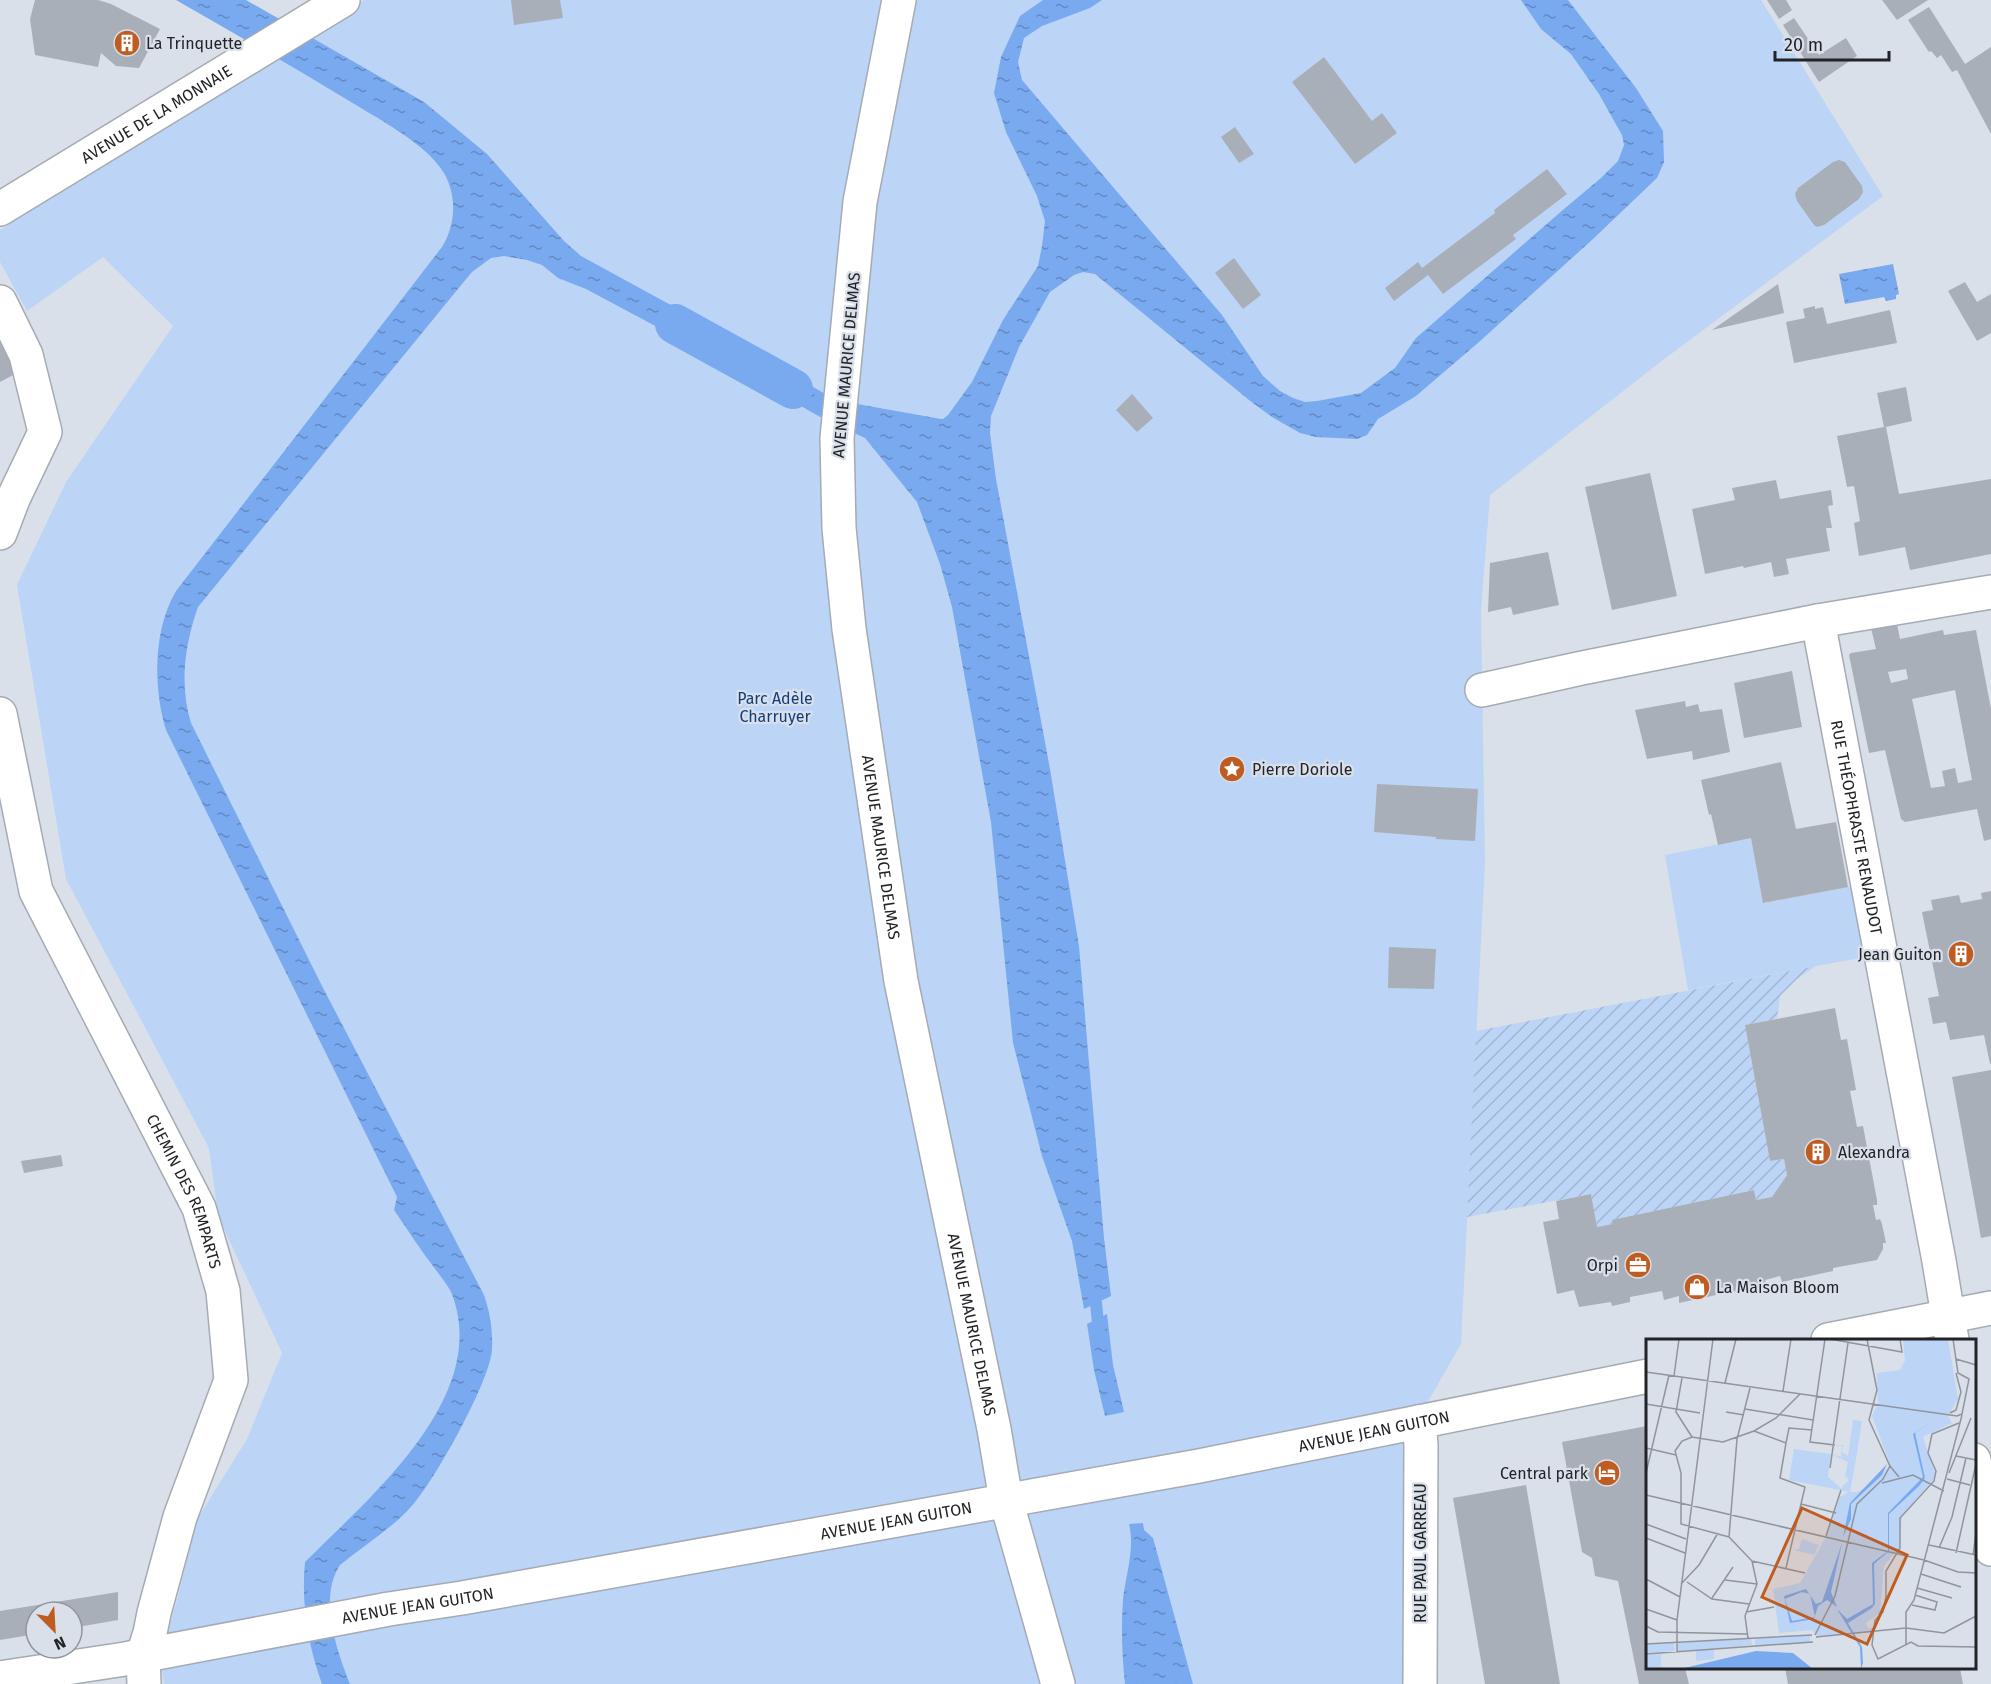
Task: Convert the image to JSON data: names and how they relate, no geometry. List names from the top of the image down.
{
  "streets": {
    "street": [
      "AVENUE DE LA MONNAIE",
      "AVENUE MAURICE DELMAS",
      "RUE THÉOPHRASTE RENAUDOT",
      "CHEMIN DES REMPARTS",
      "AVENUE JEAN GUITON",
      "RUE PAUL GARREAU"
    ]
  },
  "crossings": [
    ["AVENUE MAURICE DELMAS", "AVENUE JEAN GUITON"],
    ["CHEMIN DES REMPARTS", "AVENUE JEAN GUITON"],
    ["AVENUE JEAN GUITON", "RUE PAUL GARREAU"]
  ],
  "parks": ["Parc Adèle Charruyer"],
  "places": {
    "building": ["La Trinquette", "Jean Guiton", "Alexandra"],
    "place": ["Pierre Doriole"],
    "office": ["Orpi"],
    "shop": ["La Maison Bloom"],
    "hotel": ["Central park"]
  },
  "scale_bar": "20 m",
  "north": "bottom right"
}
